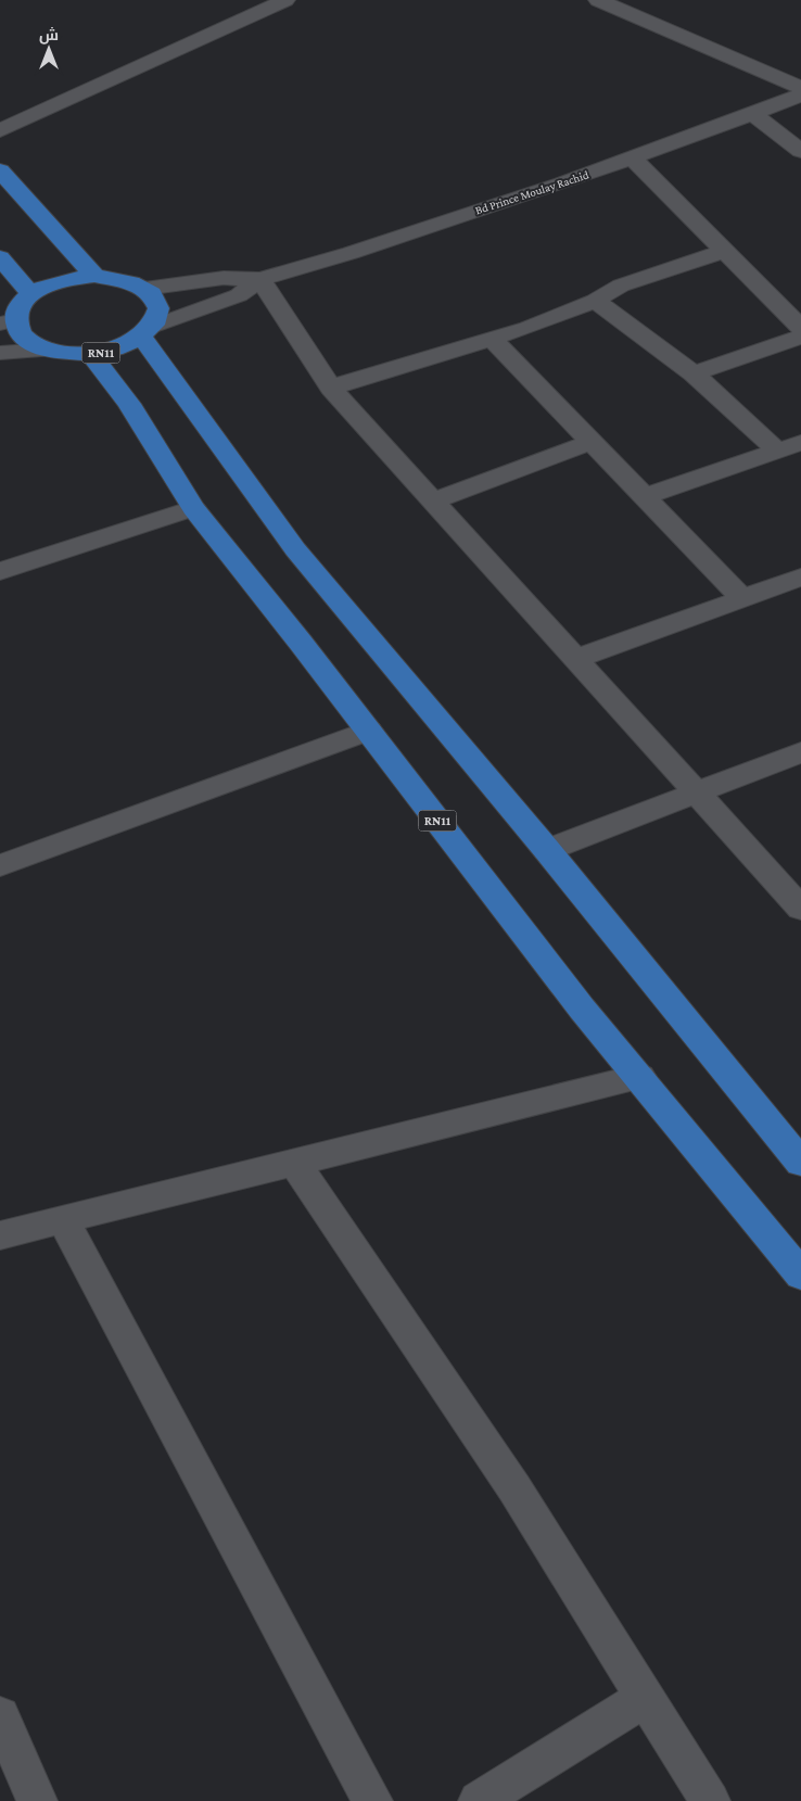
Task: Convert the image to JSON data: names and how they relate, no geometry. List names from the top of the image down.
{
  "streets": {
    "main road": ["RN11"],
    "street": ["Bd Prince Moulay Rachid"]
  },
  "crossings": [
    ["Bd Prince Moulay Rachid", "RN11"]
  ],
  "north": "top"
}
